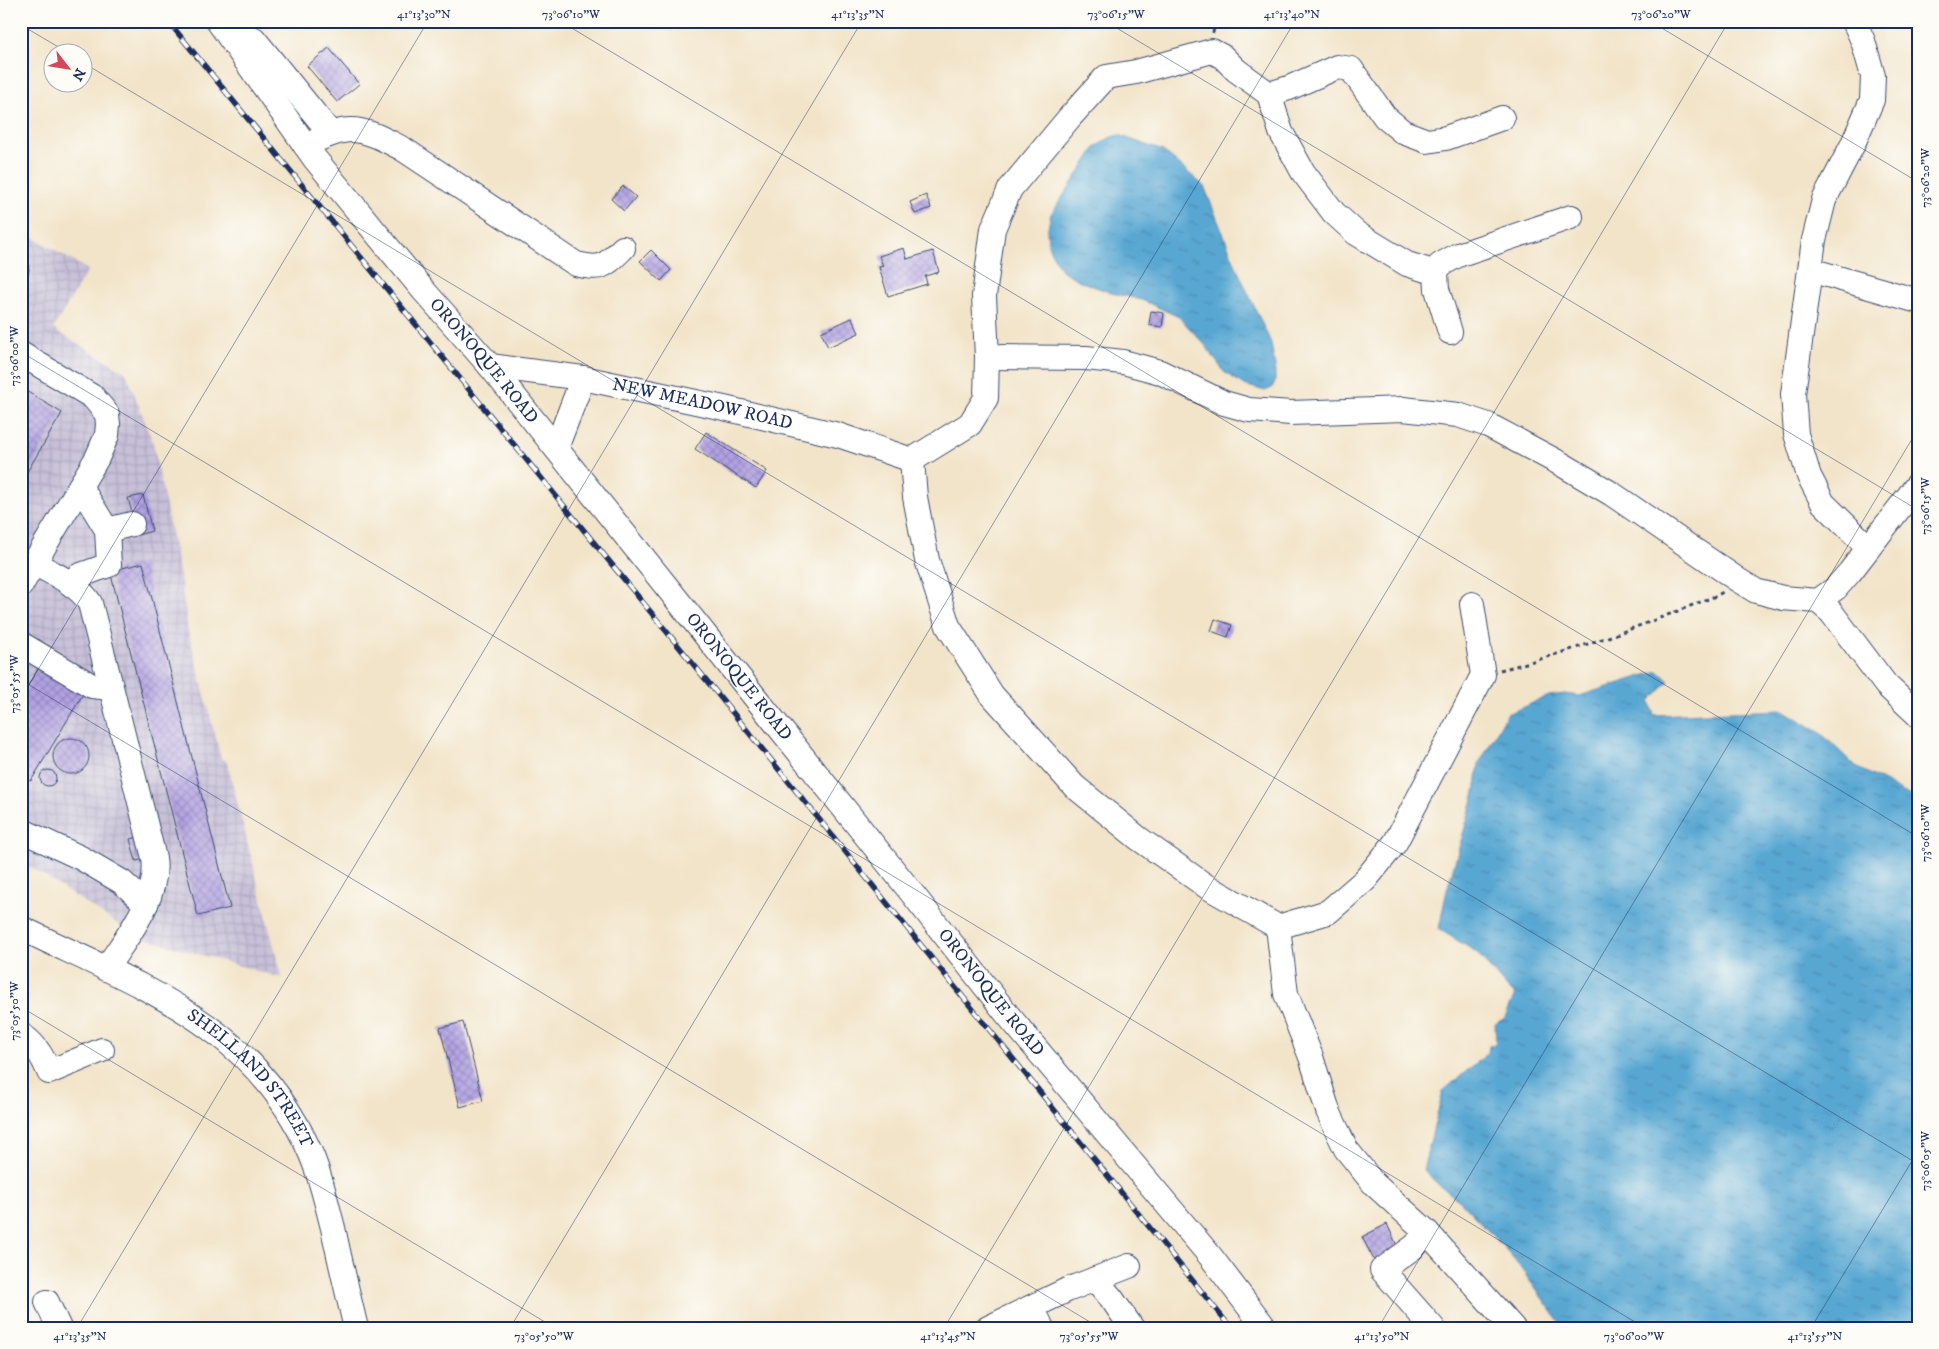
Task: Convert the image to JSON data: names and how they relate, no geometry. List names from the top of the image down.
{
  "streets": {
    "street": ["ORONOQUE ROAD", "NEW MEADOW ROAD", "SHELLAND STREET"]
  },
  "crossings": [
    ["ORONOQUE ROAD", "NEW MEADOW ROAD"]
  ],
  "north": "bottom right",
  "coordinates": [
    "41°13'30\"N",
    "73°06'10\"W",
    "41°13'35\"N",
    "73°06'15\"W",
    "41°13'40\"N",
    "73°06'20\"W",
    "73°06'00\"W",
    "73°05'55\"W",
    "73°05'50\"W",
    "73°06'05\"W",
    "41°13'45\"N",
    "41°13'50\"N",
    "41°13'55\"N"
  ]
}
